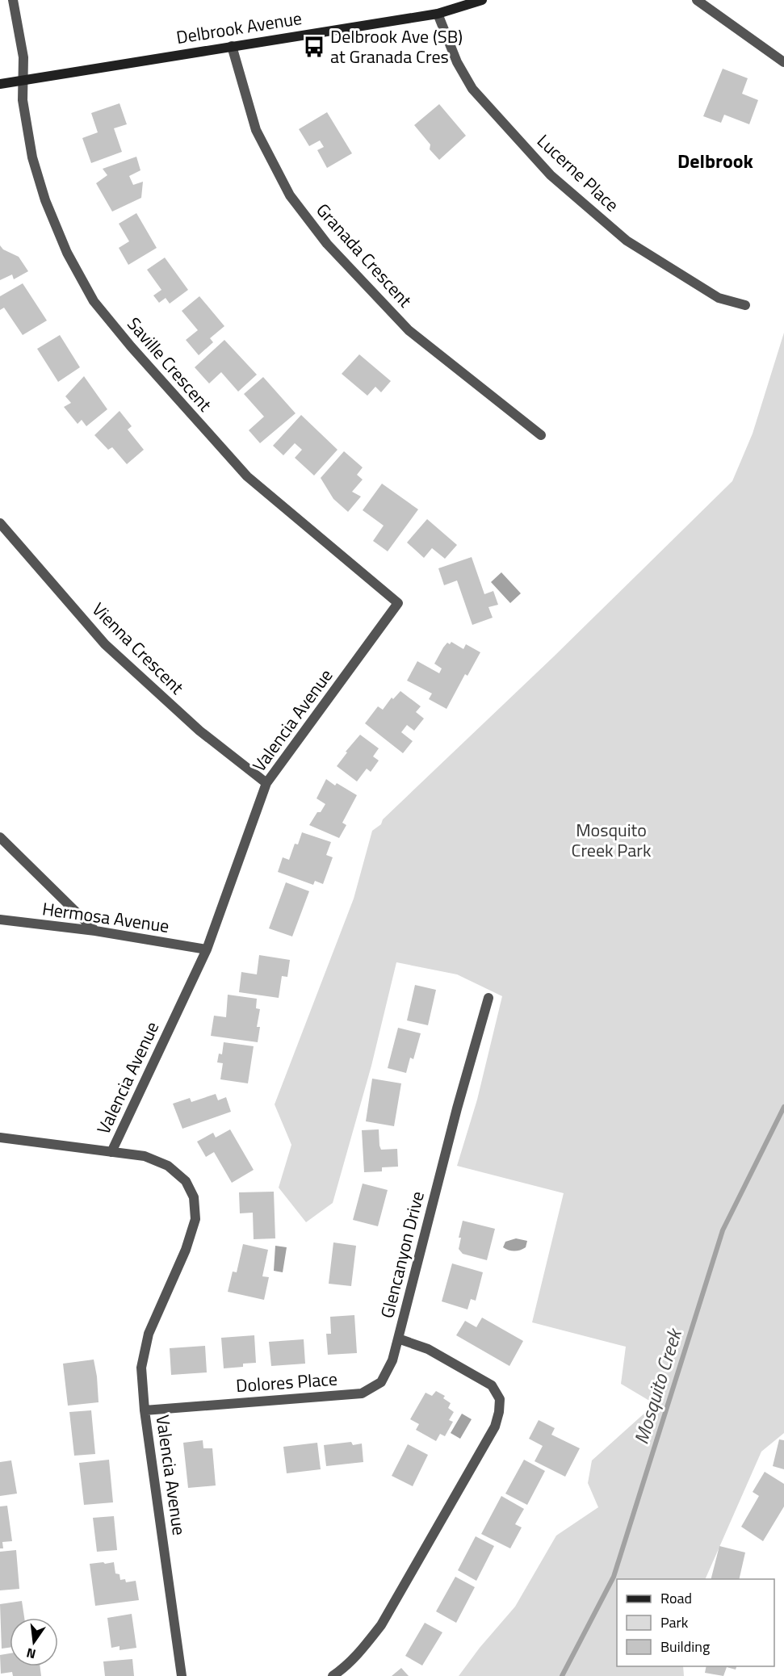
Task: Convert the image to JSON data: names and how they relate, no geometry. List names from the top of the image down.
{
  "streets": {
    "street": [
      "Delbrook Avenue",
      "Lucerne Place",
      "Granada Crescent",
      "Saville Crescent",
      "Vienna Crescent",
      "Valencia Avenue",
      "Hermosa Avenue",
      "Glencanyon Drive",
      "Dolores Place"
    ]
  },
  "crossings": [
    ["Delbrook Avenue", "Lucerne Place"],
    ["Delbrook Avenue", "Granada Crescent"],
    ["Delbrook Avenue", "Saville Crescent"],
    ["Saville Crescent", "Valencia Avenue"],
    ["Vienna Crescent", "Valencia Avenue"],
    ["Valencia Avenue", "Hermosa Avenue"],
    ["Valencia Avenue", "Dolores Place"],
    ["Glencanyon Drive", "Dolores Place"]
  ],
  "districts": ["Delbrook"],
  "water": ["Mosquito Creek"],
  "parks": ["Mosquito Creek Park"],
  "places": {
    "bus stop": ["Delbrook Ave (SB) at Granada Cres"]
  },
  "legend": ["Road", "Park", "Building"],
  "north": "bottom"
}
